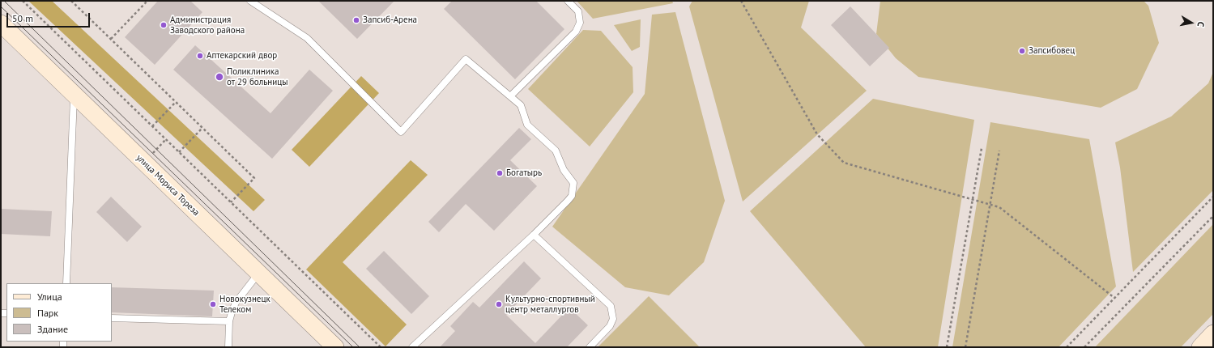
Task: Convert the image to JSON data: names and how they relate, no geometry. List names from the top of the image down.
{
  "streets": {
    "street": ["улица Мориса Тореза"]
  },
  "places": [
    "Запсиб-Арена",
    "Администрация Заводского района",
    "Запсибовец",
    "Аптекарский двор",
    "Поликлиника от 29 больницы",
    "Богатырь",
    "Новокузнецк Телеком",
    "Культурно-спортивный центр металлургов"
  ],
  "legend": ["Улица", "Парк", "Здание"],
  "scale_bar": "50 m",
  "north": "right"
}
